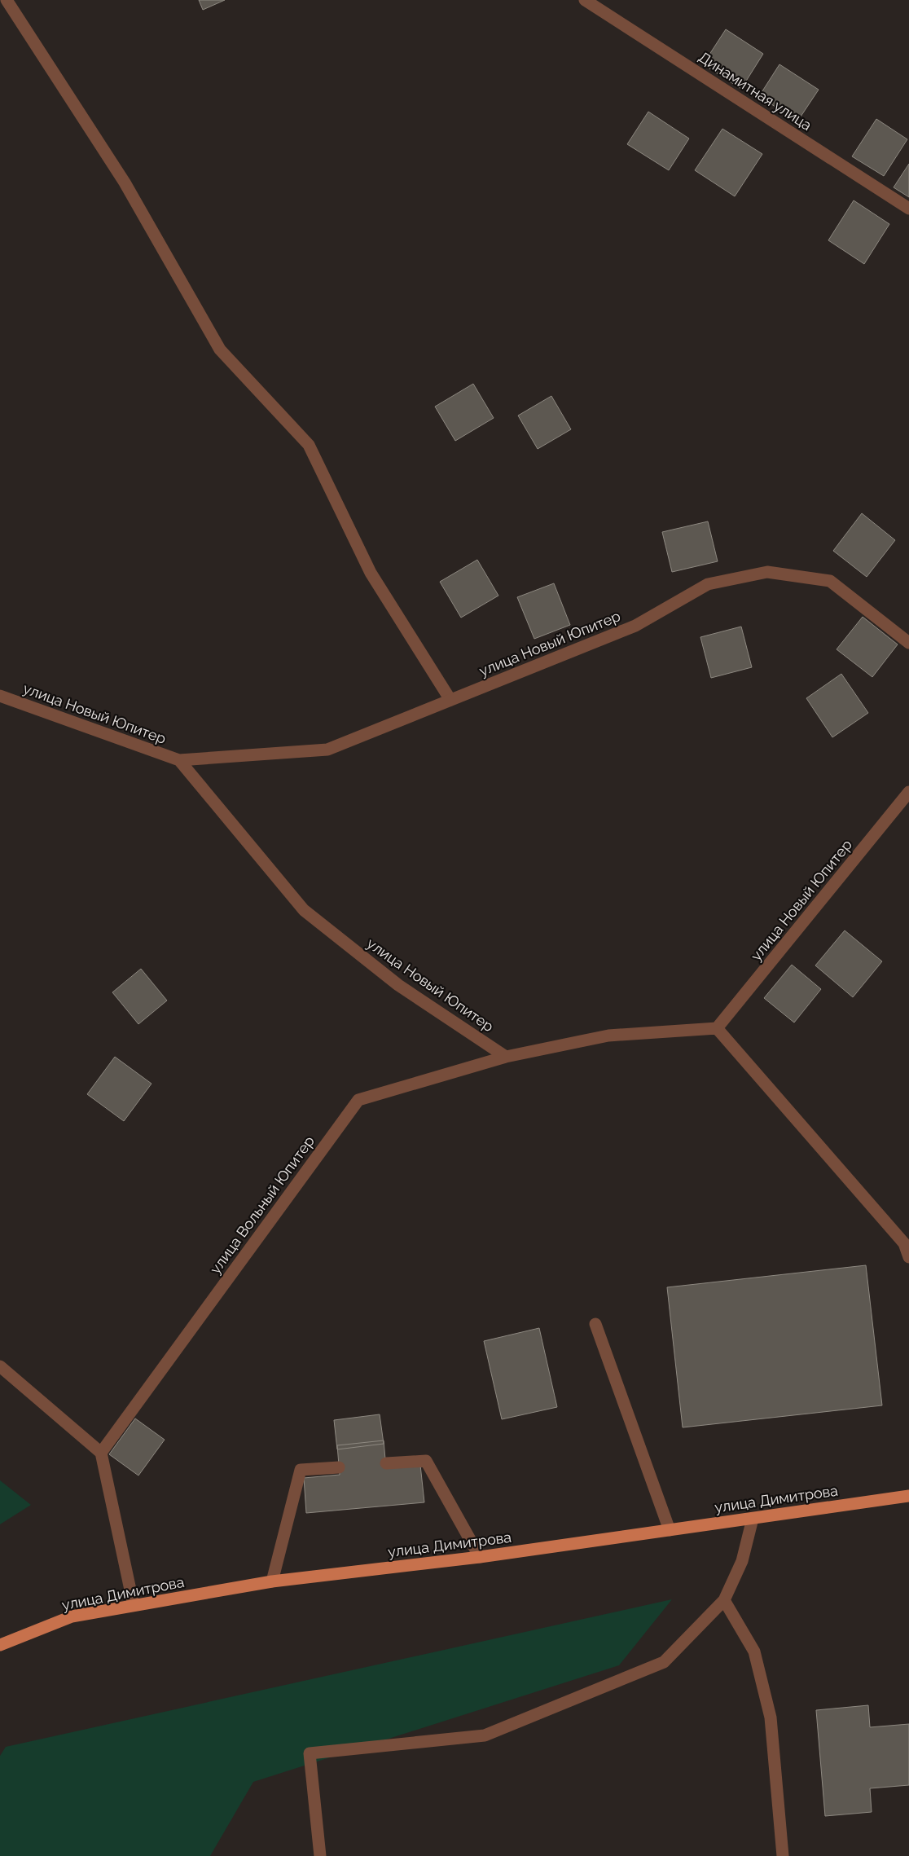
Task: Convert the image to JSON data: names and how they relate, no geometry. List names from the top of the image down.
{
  "streets": {
    "main road": ["улица Димитрова"],
    "street": ["Динамитная улица", "улица Новый Юпитер", "улица Вольный Юпитер"]
  },
  "crossings": [
    ["улица Новый Юпитер", "улица Вольный Юпитер"]
  ]
}
